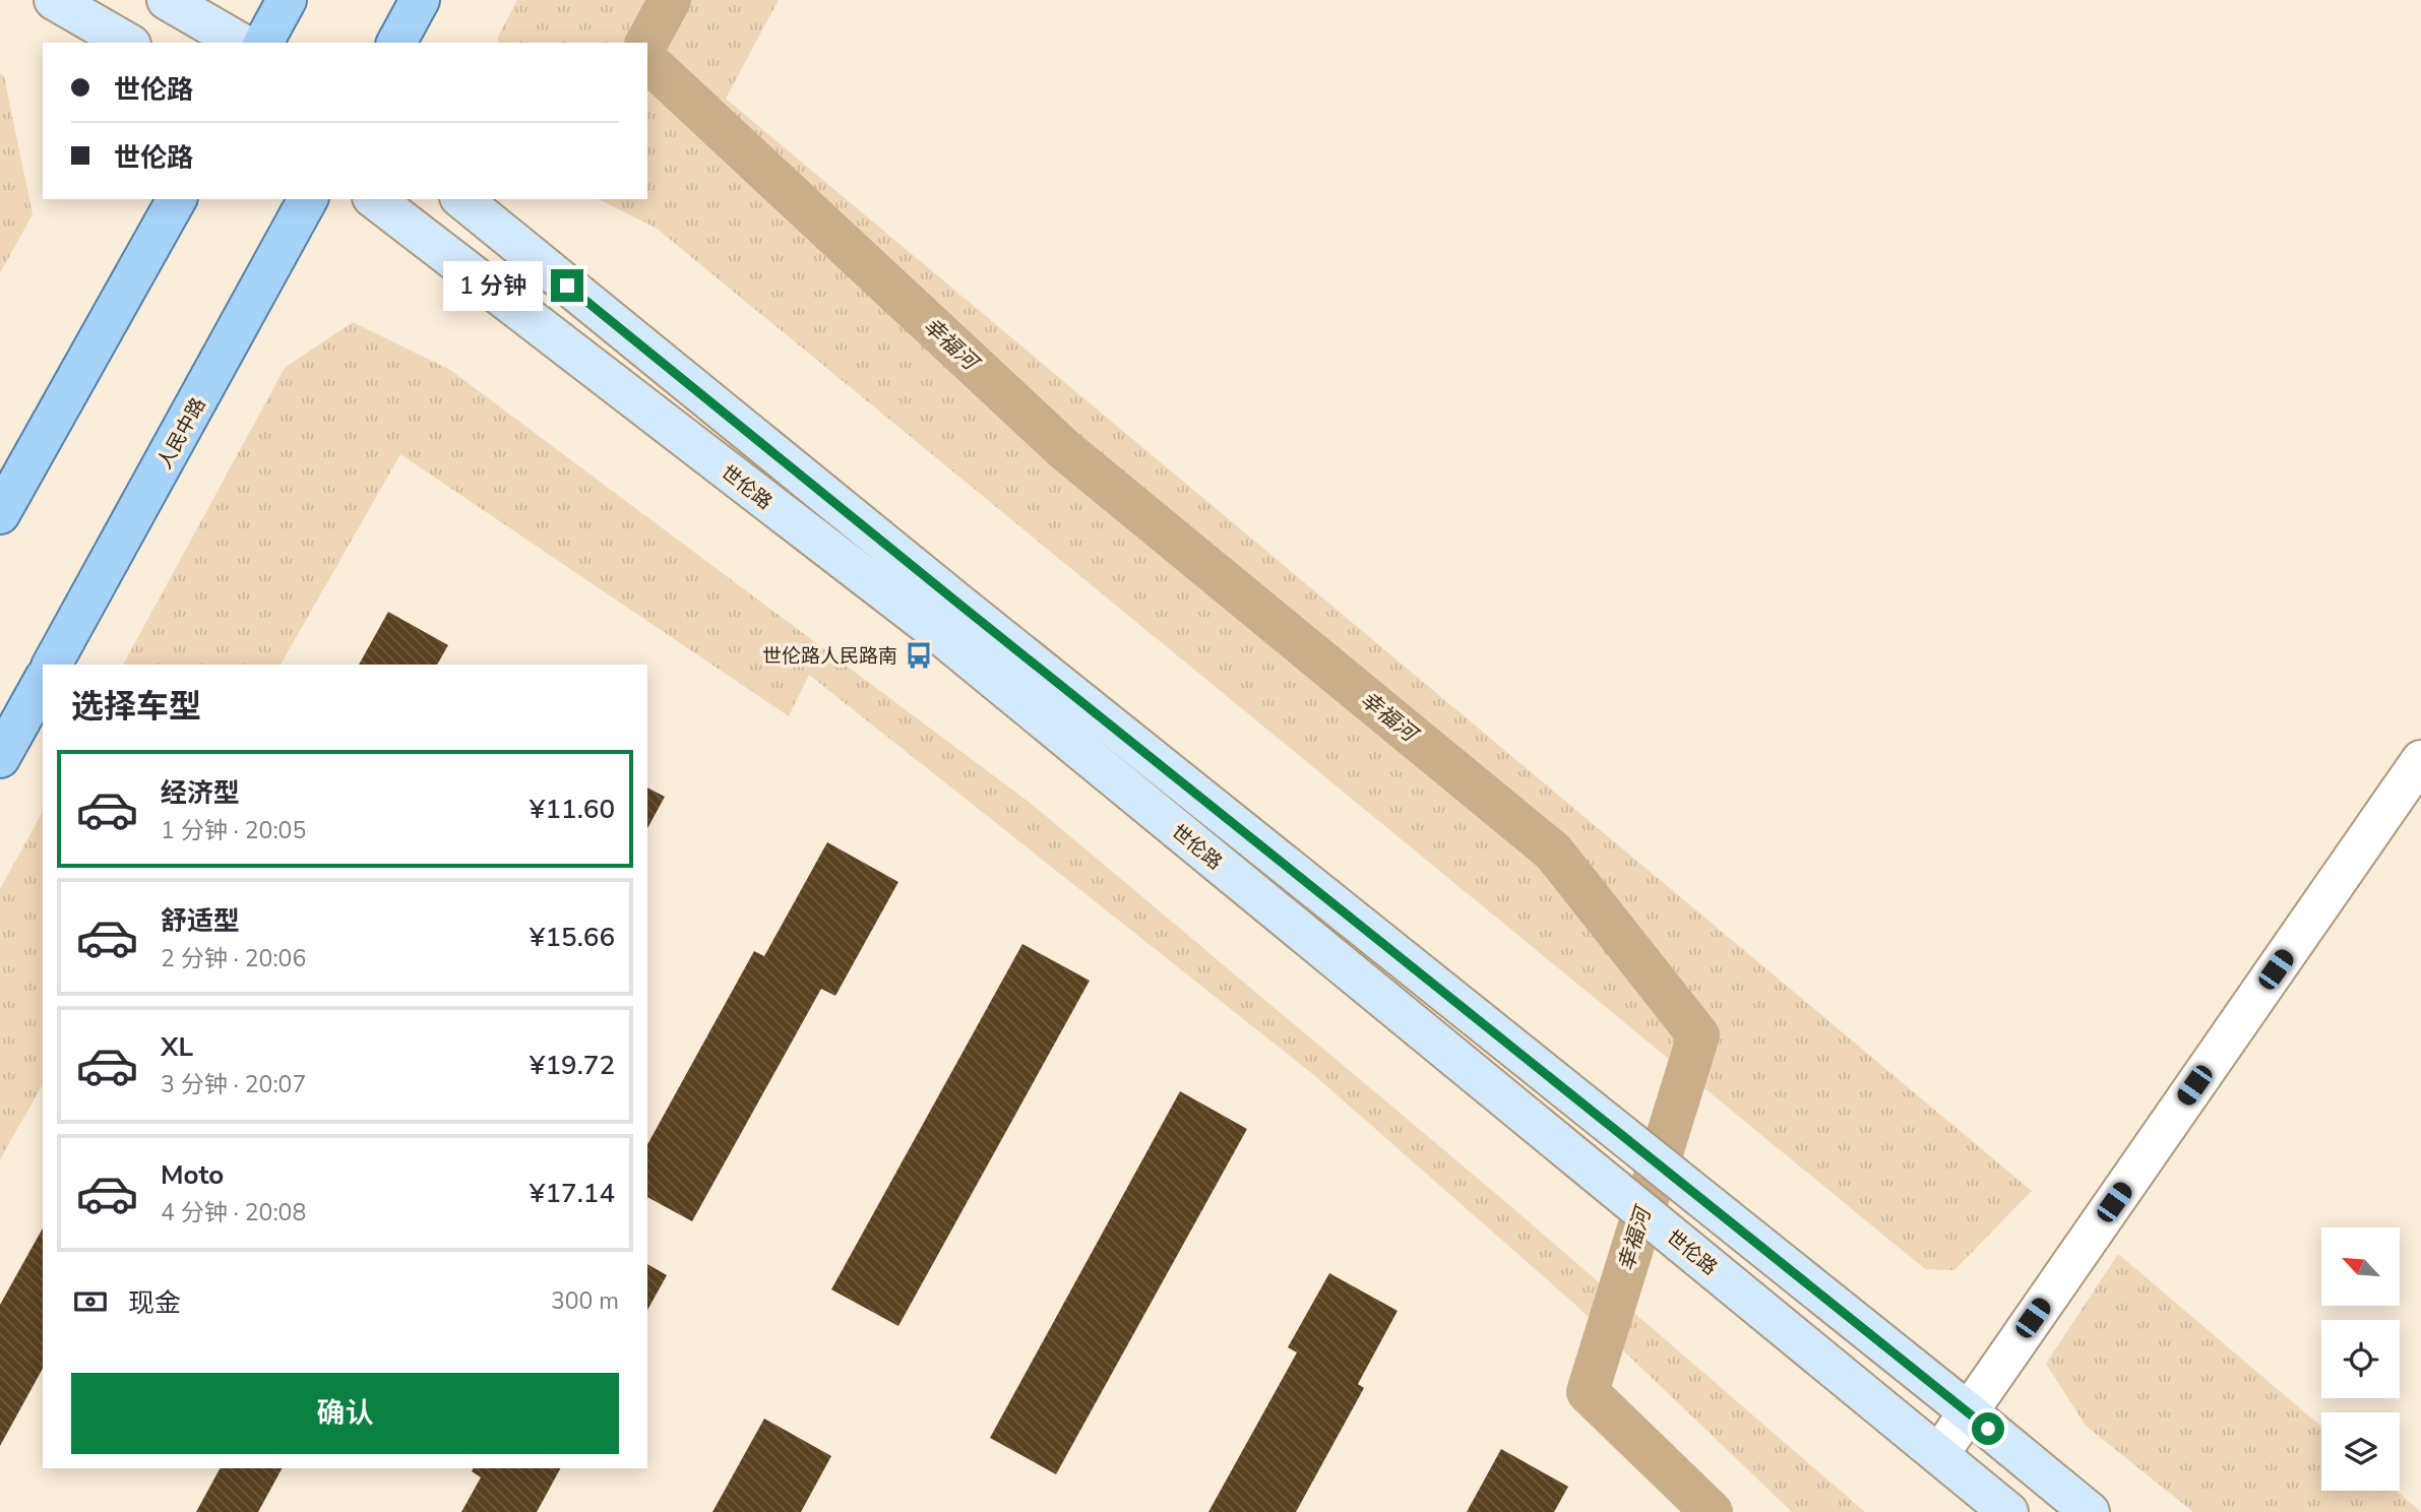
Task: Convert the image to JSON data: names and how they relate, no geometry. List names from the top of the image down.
{
  "streets": {
    "main road": ["人民中路", "世伦路"]
  },
  "water": ["幸福河"],
  "places": {
    "bus stop": ["世伦路人民路南"]
  },
  "north": "top left",
  "page": {
    "banner": ["世伦路", "世伦路"],
    "bubble": "1 分钟",
    "heading": "选择车型",
    "list": [
      {
        "name": "经济型",
        "note": "1 分钟 · 20:05",
        "value": "¥11.60"
      },
      {
        "name": "舒适型",
        "note": "2 分钟 · 20:06",
        "value": "¥15.66"
      },
      {
        "name": "XL",
        "note": "3 分钟 · 20:07",
        "value": "¥19.72"
      },
      {
        "name": "Moto",
        "note": "4 分钟 · 20:08",
        "value": "¥17.14"
      }
    ],
    "pay": ["现金", "300 m"],
    "buttons": "确认"
  }
}
